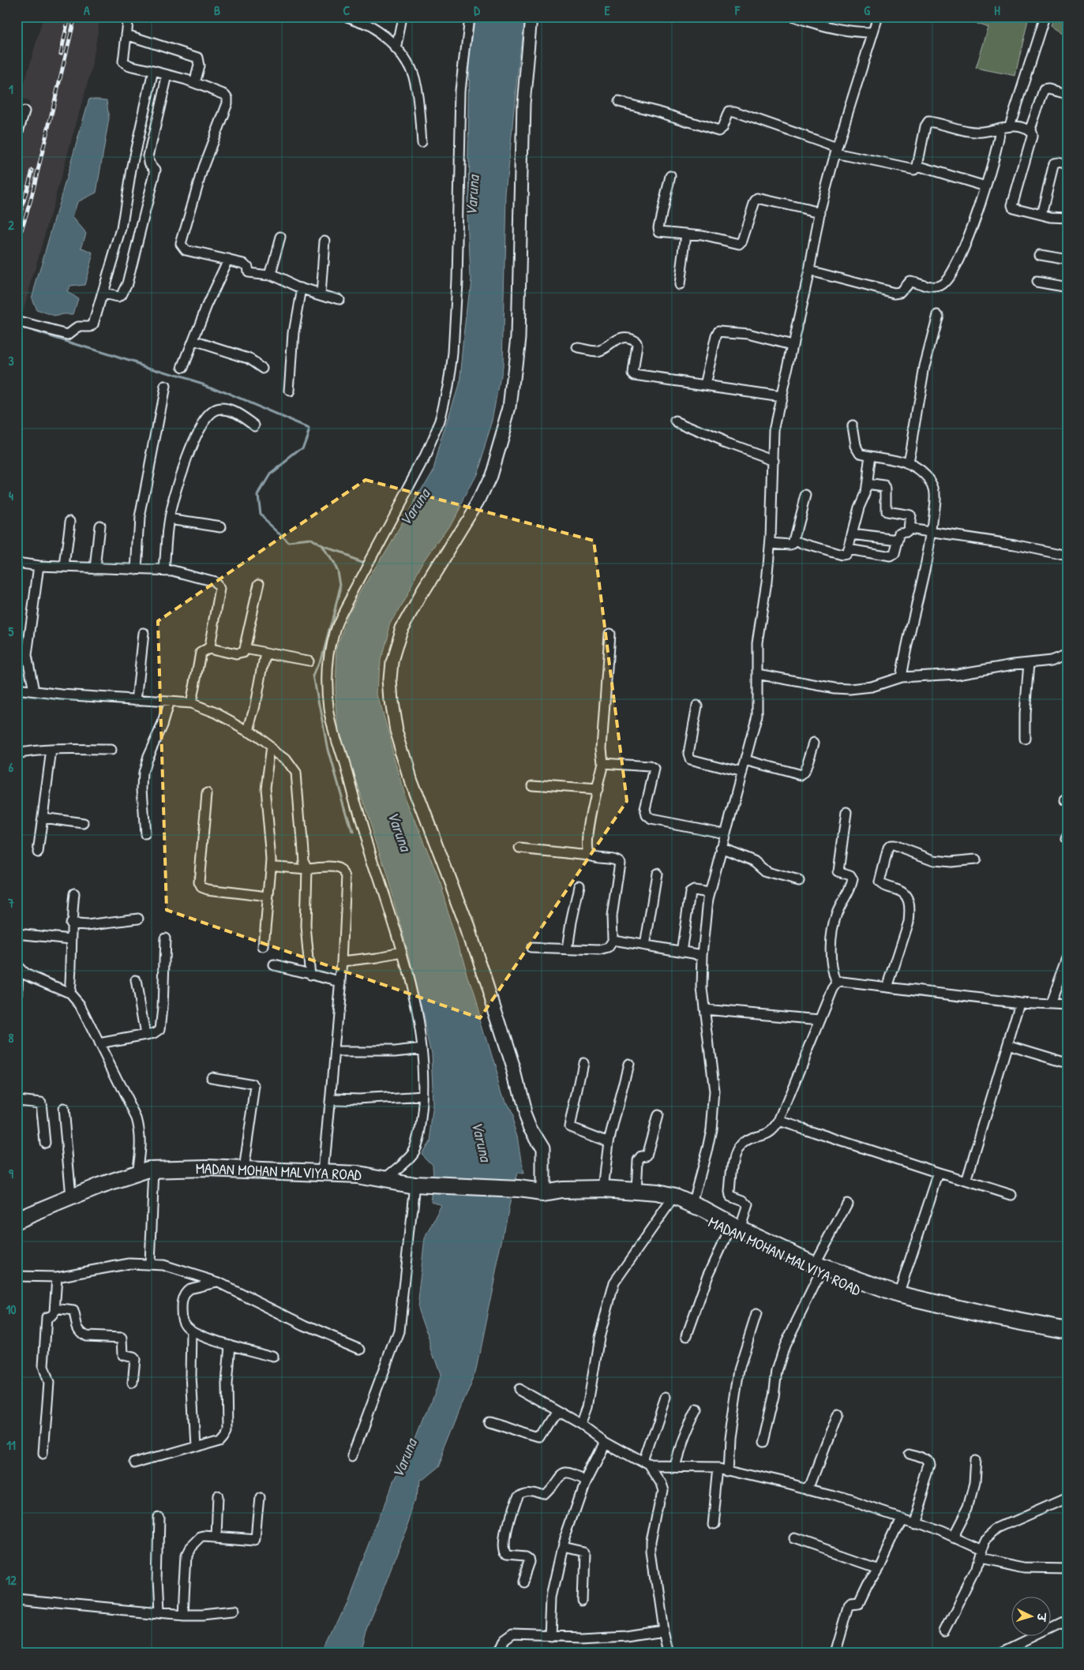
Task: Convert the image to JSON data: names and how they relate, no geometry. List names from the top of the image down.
{
  "streets": {
    "highway": ["MADAN MOHAN MALVIYA ROAD"]
  },
  "water": ["Varuna"],
  "north": "right",
  "grid": {
    "columns": [
      "A",
      "B",
      "C",
      "D",
      "E",
      "F",
      "G",
      "H"
    ],
    "rows": [
      "1",
      "2",
      "3",
      "4",
      "5",
      "6",
      "7",
      "8",
      "9",
      "10",
      "11",
      "12"
    ]
  }
}
